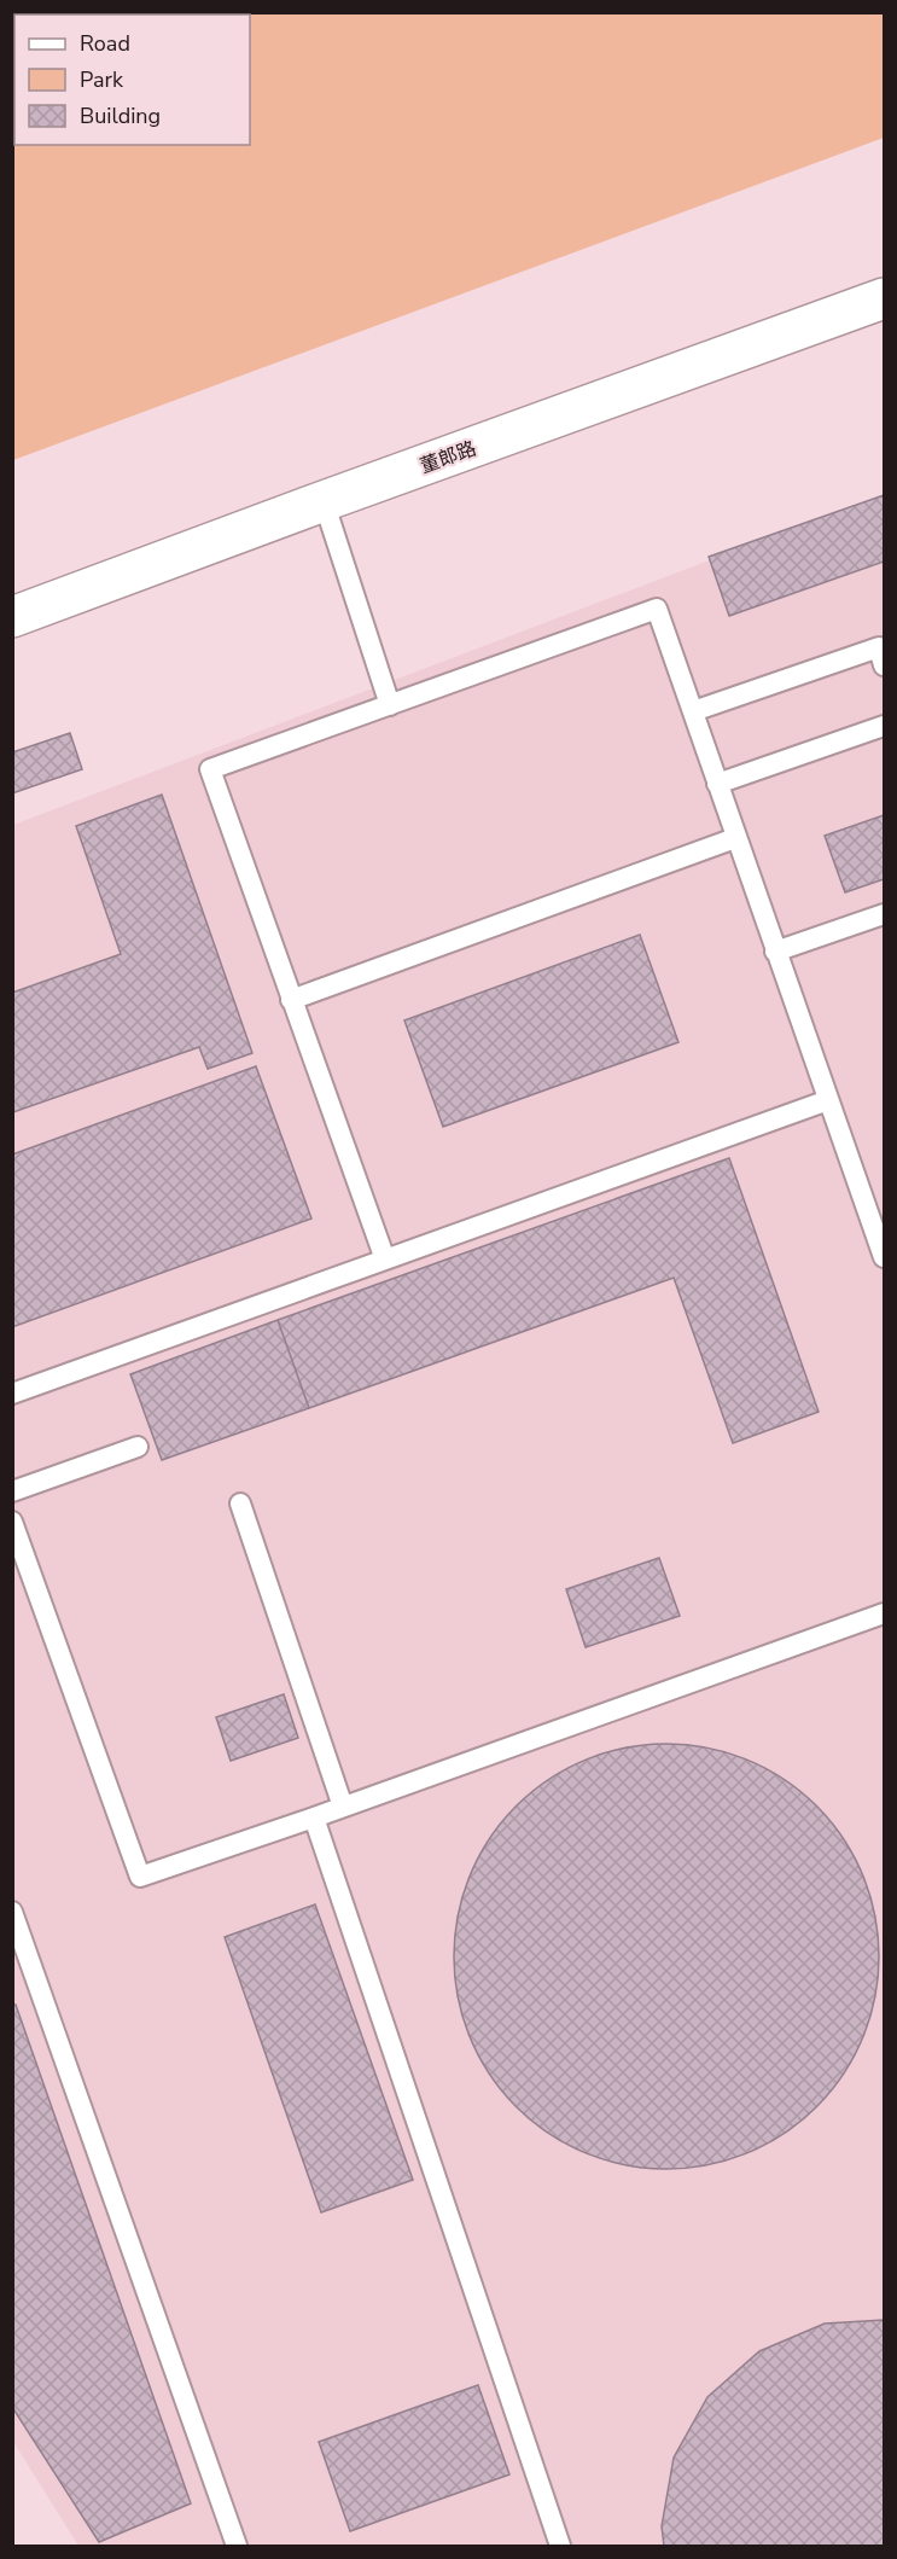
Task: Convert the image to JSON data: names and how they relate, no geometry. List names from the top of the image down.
{
  "streets": {
    "main road": ["董郎路"]
  },
  "legend": ["Road", "Park", "Building"]
}
